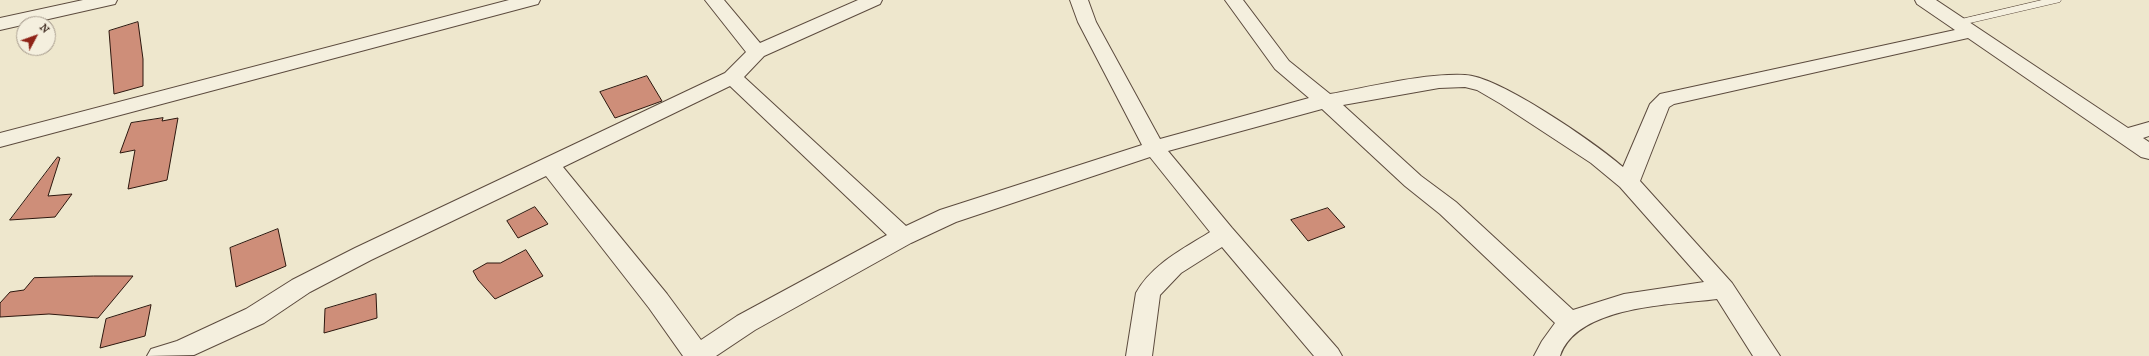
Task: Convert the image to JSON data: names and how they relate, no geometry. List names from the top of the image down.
{
  "north": "top right"
}
